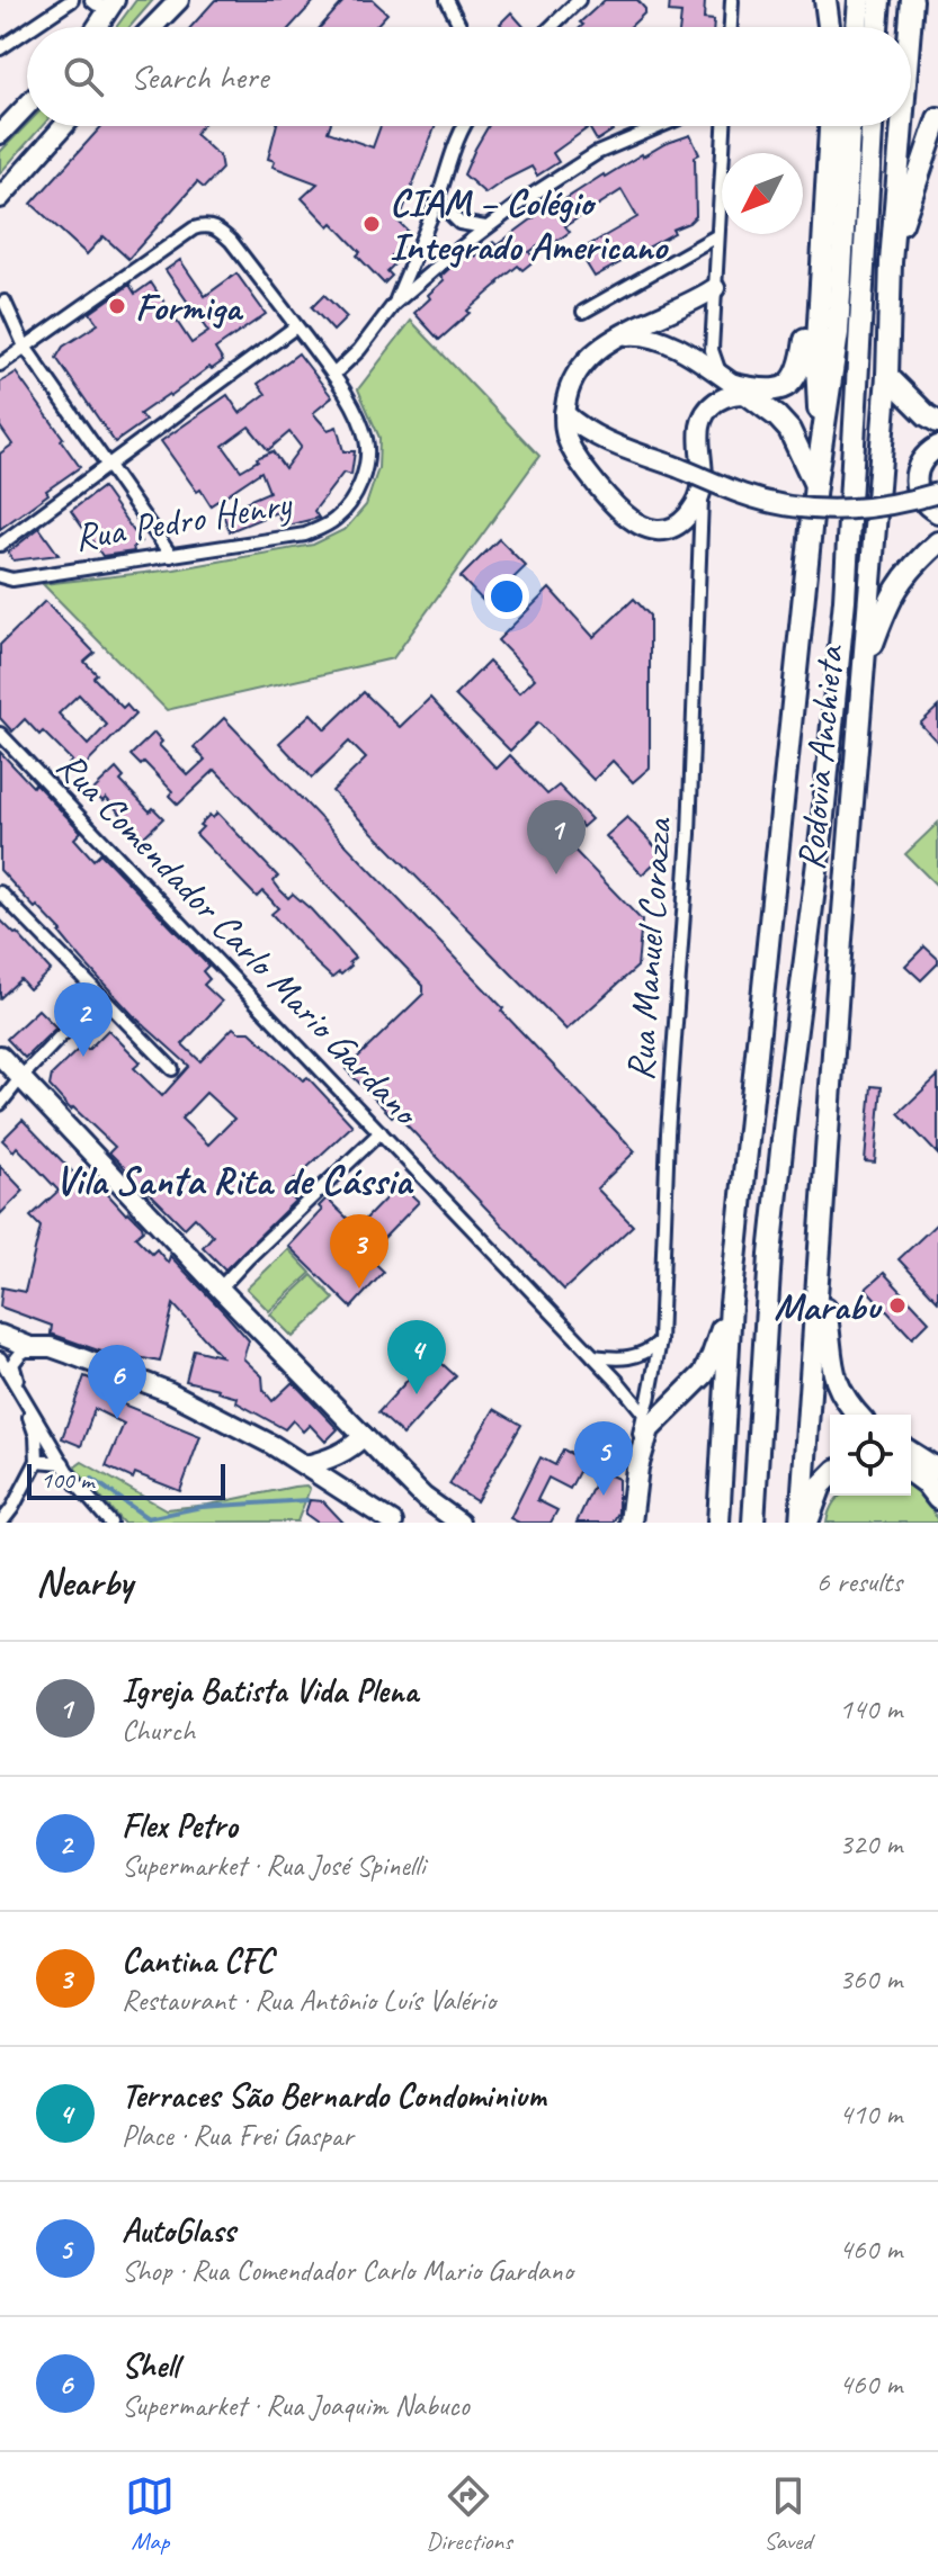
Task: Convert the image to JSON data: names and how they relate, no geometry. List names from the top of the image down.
{
  "streets": {
    "highway": ["Rodovia Anchieta"],
    "street": ["Rua Pedro Henry", "Rua Comendador Carlo Mario Gardano", "Rua Manuel Corazza"]
  },
  "crossings": [
    ["Rua Comendador Carlo Mario Gardano", "Rua Manuel Corazza"]
  ],
  "districts": ["Vila Santa Rita de Cássia"],
  "places": ["CIAM – Colégio Integrado Americano", "Formiga", "Marabu"],
  "scale_bar": "100 m",
  "north": "bottom left",
  "page": {
    "search": "Search here",
    "pins": [
      "1",
      "2",
      "3",
      "4",
      "6",
      "5"
    ],
    "scale": "100 m",
    "heading": ["Nearby", "6 results"],
    "list": [
      {
        "mark": "1",
        "name": "Igreja Batista Vida Plena",
        "note": "Church",
        "value": "140 m"
      },
      {
        "mark": "2",
        "name": "Flex Petro",
        "note": "Supermarket · Rua José Spinelli",
        "value": "320 m"
      },
      {
        "mark": "3",
        "name": "Cantina CFC",
        "note": "Restaurant · Rua Antônio Luís Valério",
        "value": "360 m"
      },
      {
        "mark": "4",
        "name": "Terraces São Bernardo Condominium",
        "note": "Place · Rua Frei Gaspar",
        "value": "410 m"
      },
      {
        "mark": "5",
        "name": "AutoGlass",
        "note": "Shop · Rua Comendador Carlo Mario Gardano",
        "value": "460 m"
      },
      {
        "mark": "6",
        "name": "Shell",
        "note": "Supermarket · Rua Joaquim Nabuco",
        "value": "460 m"
      }
    ],
    "nav": ["Map", "Directions", "Saved"]
  }
}
